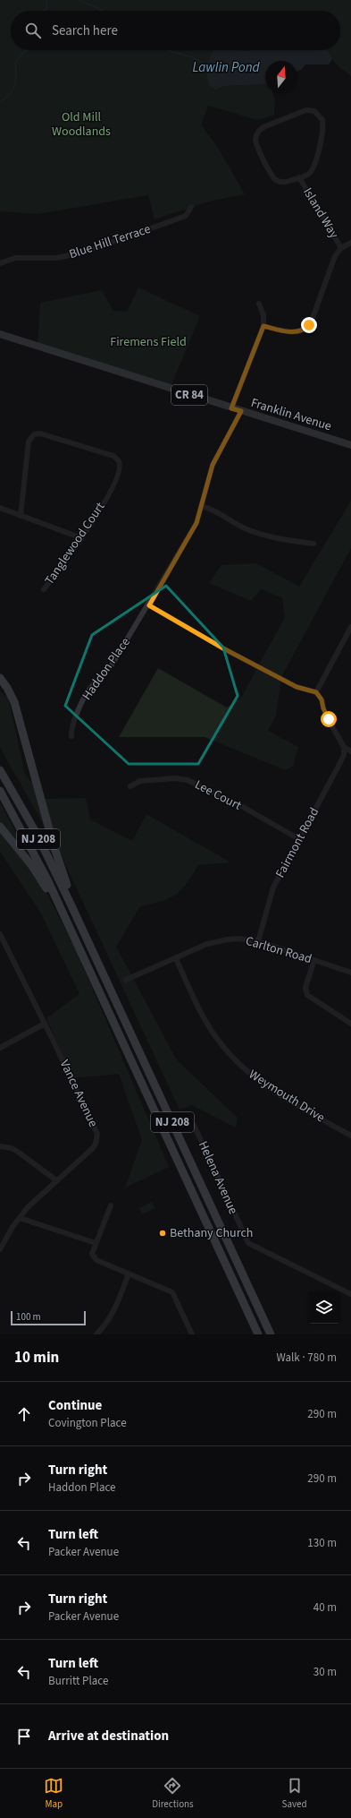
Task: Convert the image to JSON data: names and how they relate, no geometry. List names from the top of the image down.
{
  "streets": {
    "highway": ["NJ 208"],
    "main road": ["CR 84", "Franklin Avenue"],
    "street": [
      "Island Way",
      "Blue Hill Terrace",
      "Tanglewood Court",
      "Haddon Place",
      "Lee Court",
      "Fairmont Road",
      "Carlton Road",
      "Vance Avenue",
      "Weymouth Drive",
      "Helena Avenue"
    ]
  },
  "crossings": [
    ["Franklin Avenue", "Haddon Place"],
    ["Lee Court", "Fairmont Road"],
    ["Fairmont Road", "Carlton Road"],
    ["Carlton Road", "Weymouth Drive"]
  ],
  "water": ["Lawlin Pond"],
  "parks": ["Old Mill Woodlands", "Firemens Field"],
  "places": ["Bethany Church"],
  "scale_bar": "100 m",
  "north": "top",
  "page": {
    "search": "Search here",
    "scale": "100 m",
    "heading": ["10 min", "Walk · 780 m"],
    "list": [
      ["Continue", "Covington Place", "290 m"],
      ["Turn right", "Haddon Place", "290 m"],
      ["Turn left", "Packer Avenue", "130 m"],
      ["Turn right", "Packer Avenue", "40 m"],
      ["Turn left", "Burritt Place", "30 m"],
      "Arrive at destination"
    ],
    "nav": ["Map", "Directions", "Saved"]
  }
}
